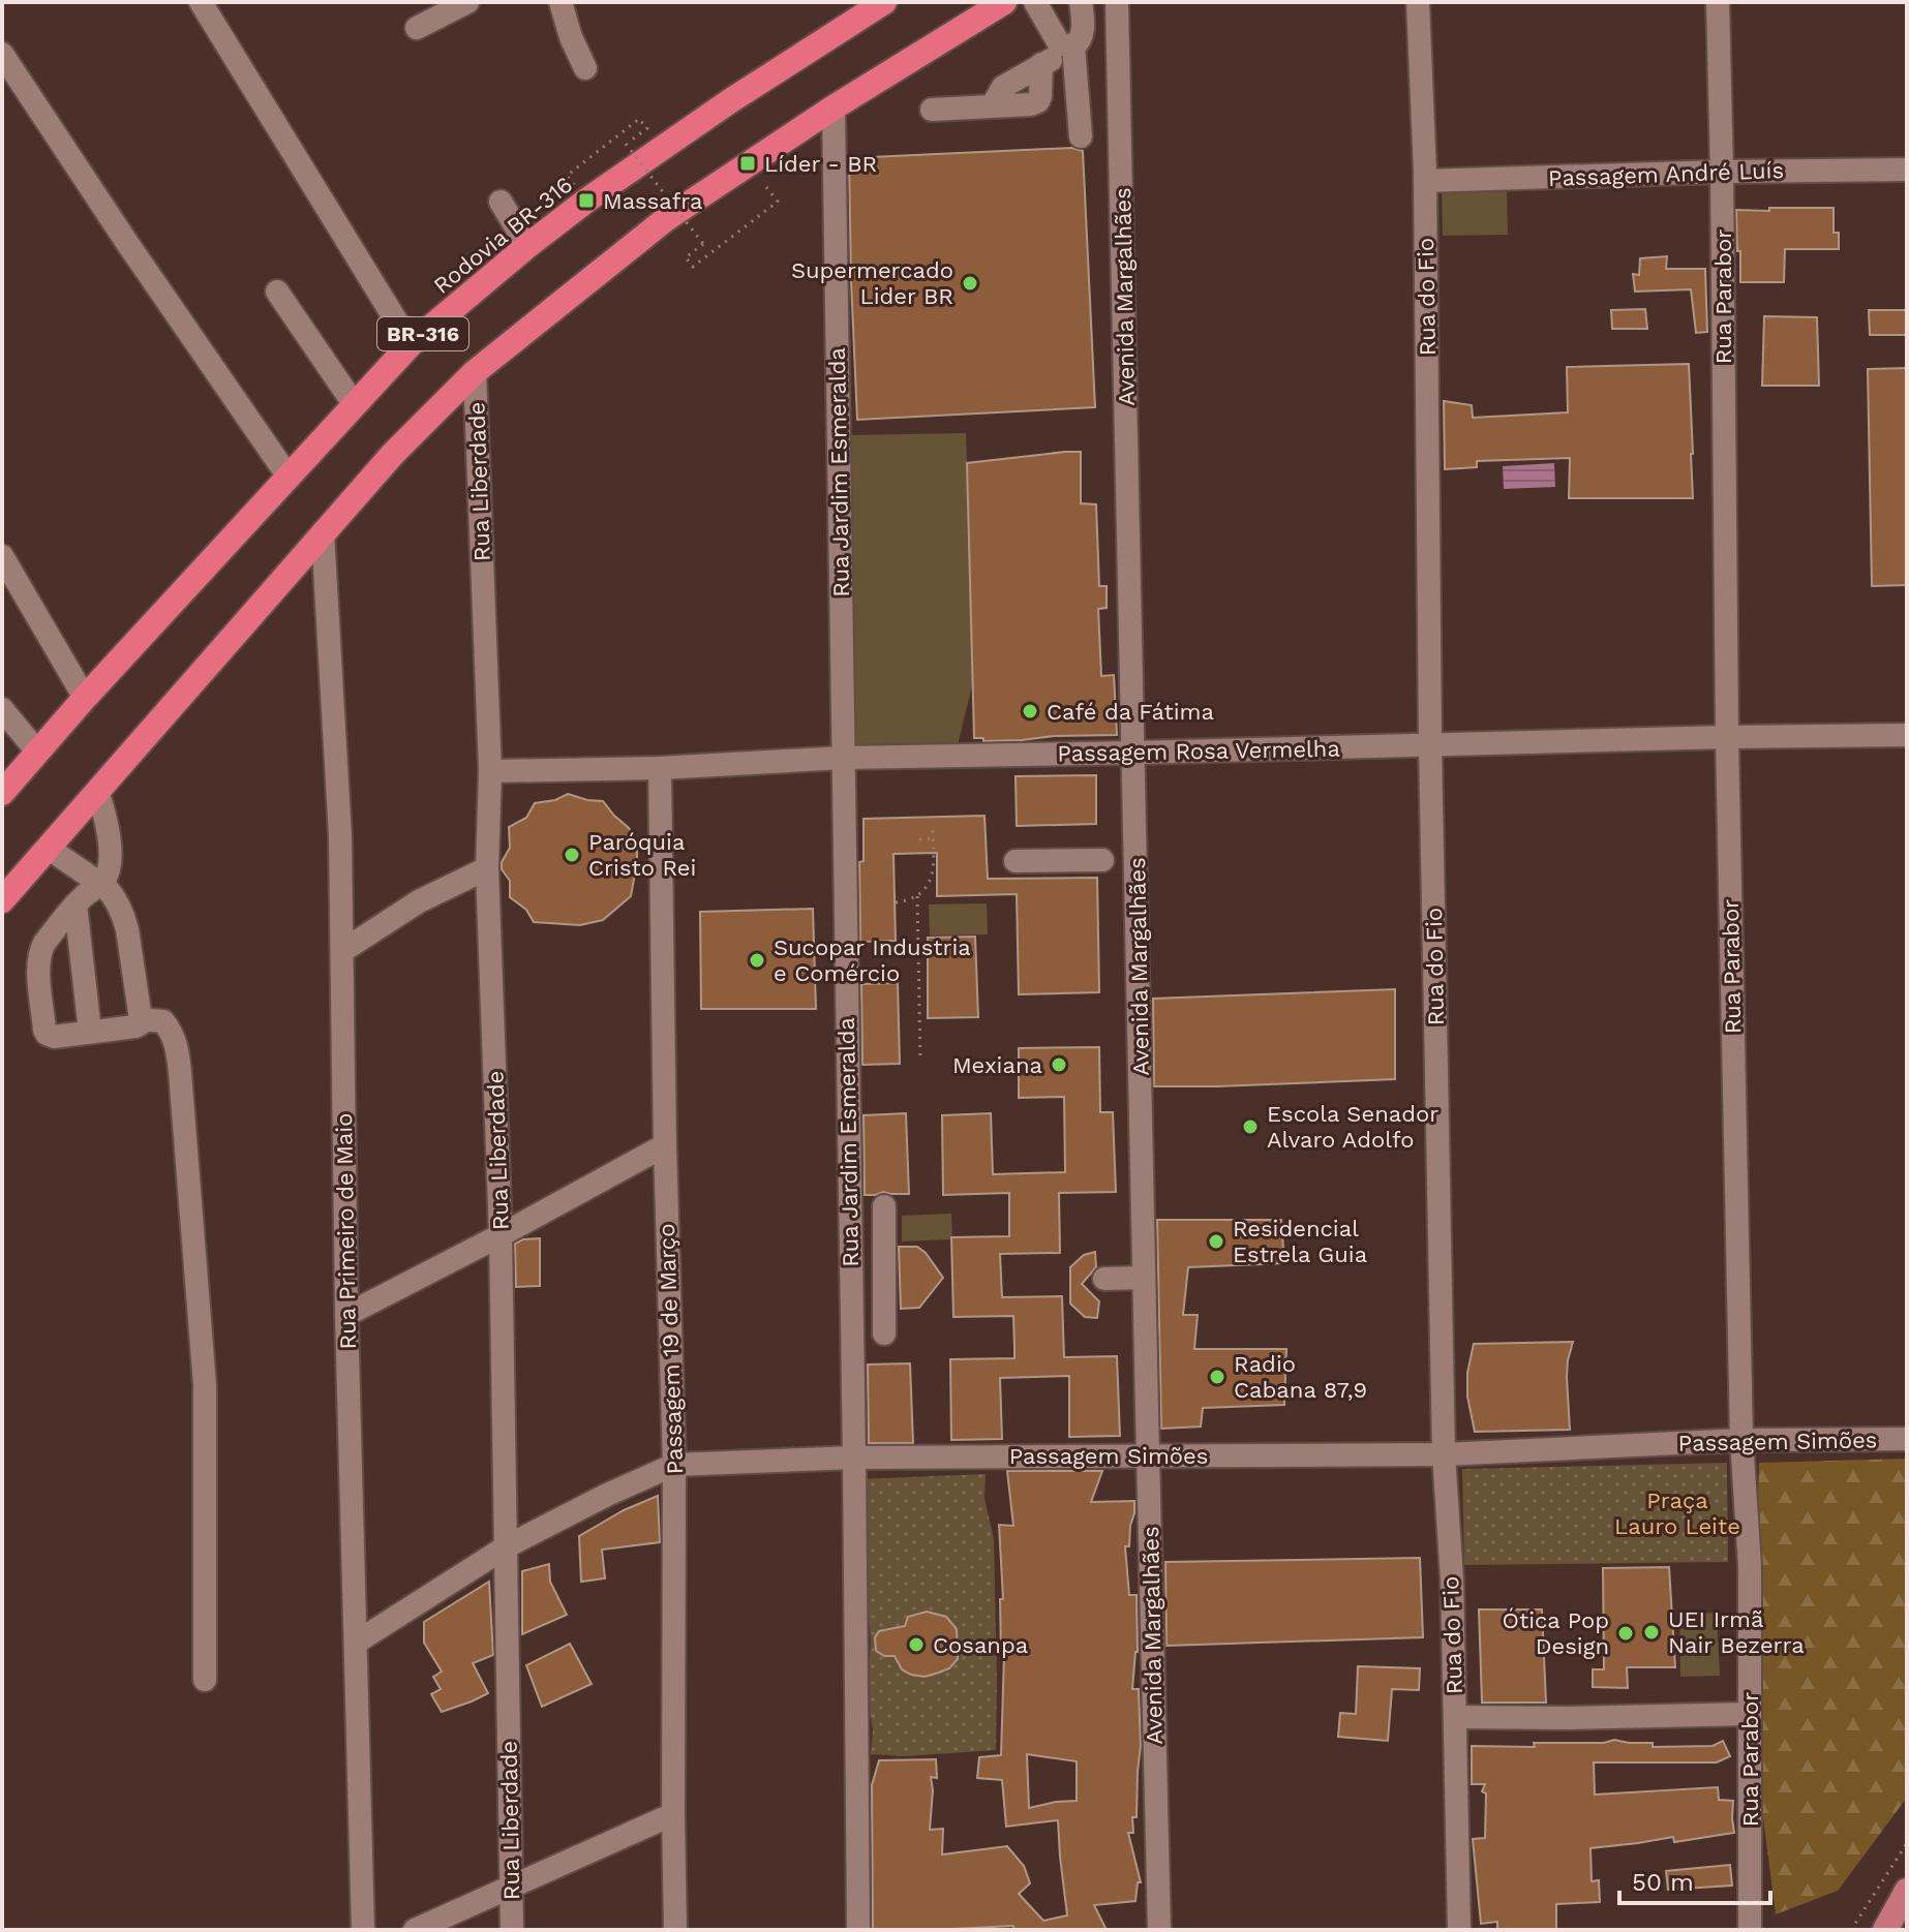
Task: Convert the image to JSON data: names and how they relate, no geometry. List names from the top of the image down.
{
  "streets": {
    "highway": ["Rodovia BR-316", "BR-316"],
    "street": [
      "Passagem André Luís",
      "Avenida Margalhães",
      "Rua do Fio",
      "Rua Parabor",
      "Rua Jardim Esmeralda",
      "Rua Liberdade",
      "Passagem Rosa Vermelha",
      "Rua Primeiro de Maio",
      "Passagem 19 de Março",
      "Passagem Simões"
    ]
  },
  "crossings": [
    ["Passagem André Luís", "Rua do Fio"],
    ["Passagem André Luís", "Rua Parabor"],
    ["Rodovia BR-316", "BR-316"],
    ["Avenida Margalhães", "Passagem Rosa Vermelha"],
    ["Avenida Margalhães", "Passagem Simões"],
    ["Rua do Fio", "Passagem Rosa Vermelha"],
    ["Rua do Fio", "Passagem Simões"],
    ["Rua Parabor", "Passagem Rosa Vermelha"],
    ["Rua Parabor", "Passagem Simões"],
    ["BR-316", "Rua Jardim Esmeralda"],
    ["BR-316", "Rua Liberdade"],
    ["BR-316", "Rua Primeiro de Maio"],
    ["Rua Jardim Esmeralda", "Passagem Rosa Vermelha"],
    ["Rua Jardim Esmeralda", "Passagem Simões"],
    ["Rua Liberdade", "Passagem Rosa Vermelha"],
    ["Rua Liberdade", "Passagem Simões"],
    ["Passagem Rosa Vermelha", "Passagem 19 de Março"],
    ["Rua Primeiro de Maio", "Passagem Simões"],
    ["Passagem 19 de Março", "Passagem Simões"]
  ],
  "parks": ["Praça Lauro Leite"],
  "places": {
    "transit": ["Líder - BR", "Massafra"],
    "other": [
      "Supermercado Lider BR",
      "Café da Fátima",
      "Paróquia Cristo Rei",
      "Sucopar Industria e Comércio",
      "Mexiana",
      "Escola Senador Alvaro Adolfo",
      "Residencial Estrela Guia",
      "Radio Cabana 87,9",
      "UEI Irmã Nair Bezerra",
      "Ótica Pop Design",
      "Cosanpa"
    ]
  },
  "scale_bar": "50 m"
}
